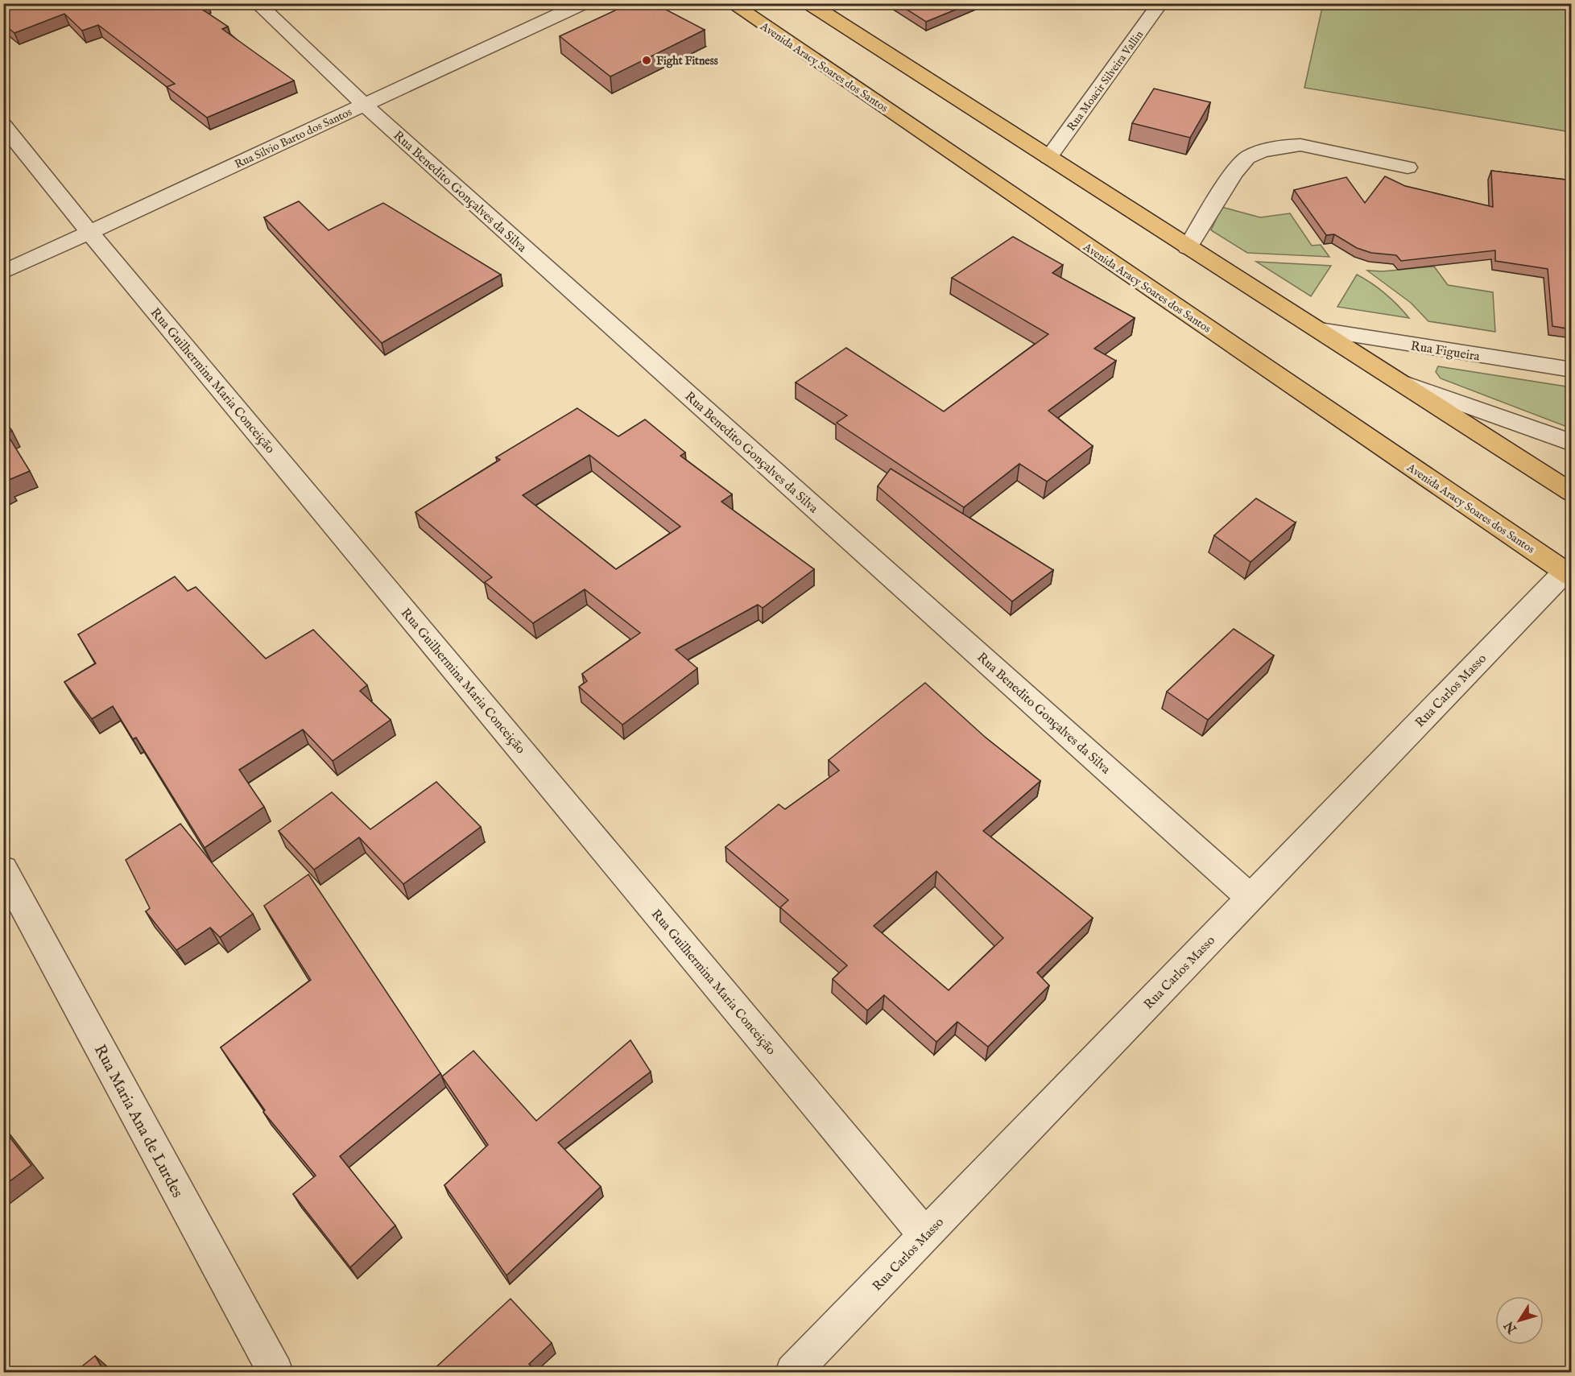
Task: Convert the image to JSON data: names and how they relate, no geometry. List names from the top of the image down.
{
  "streets": {
    "main road": ["Avenida Aracy Soares dos Santos"],
    "street": [
      "Rua Moacir Silveira Vallin",
      "Rua Silvio Barto dos Santos",
      "Rua Benedito Gonçalves da Silva",
      "Rua Figueira",
      "Rua Guilhermina Maria Conceição",
      "Rua Carlos Masso",
      "Rua Maria Ana de Lurdes"
    ]
  },
  "crossings": [
    ["Avenida Aracy Soares dos Santos", "Rua Carlos Masso"],
    ["Rua Silvio Barto dos Santos", "Rua Benedito Gonçalves da Silva"],
    ["Rua Silvio Barto dos Santos", "Rua Guilhermina Maria Conceição"],
    ["Rua Benedito Gonçalves da Silva", "Rua Carlos Masso"],
    ["Rua Guilhermina Maria Conceição", "Rua Carlos Masso"]
  ],
  "places": ["Fight Fitness"],
  "north": "bottom left"
}
